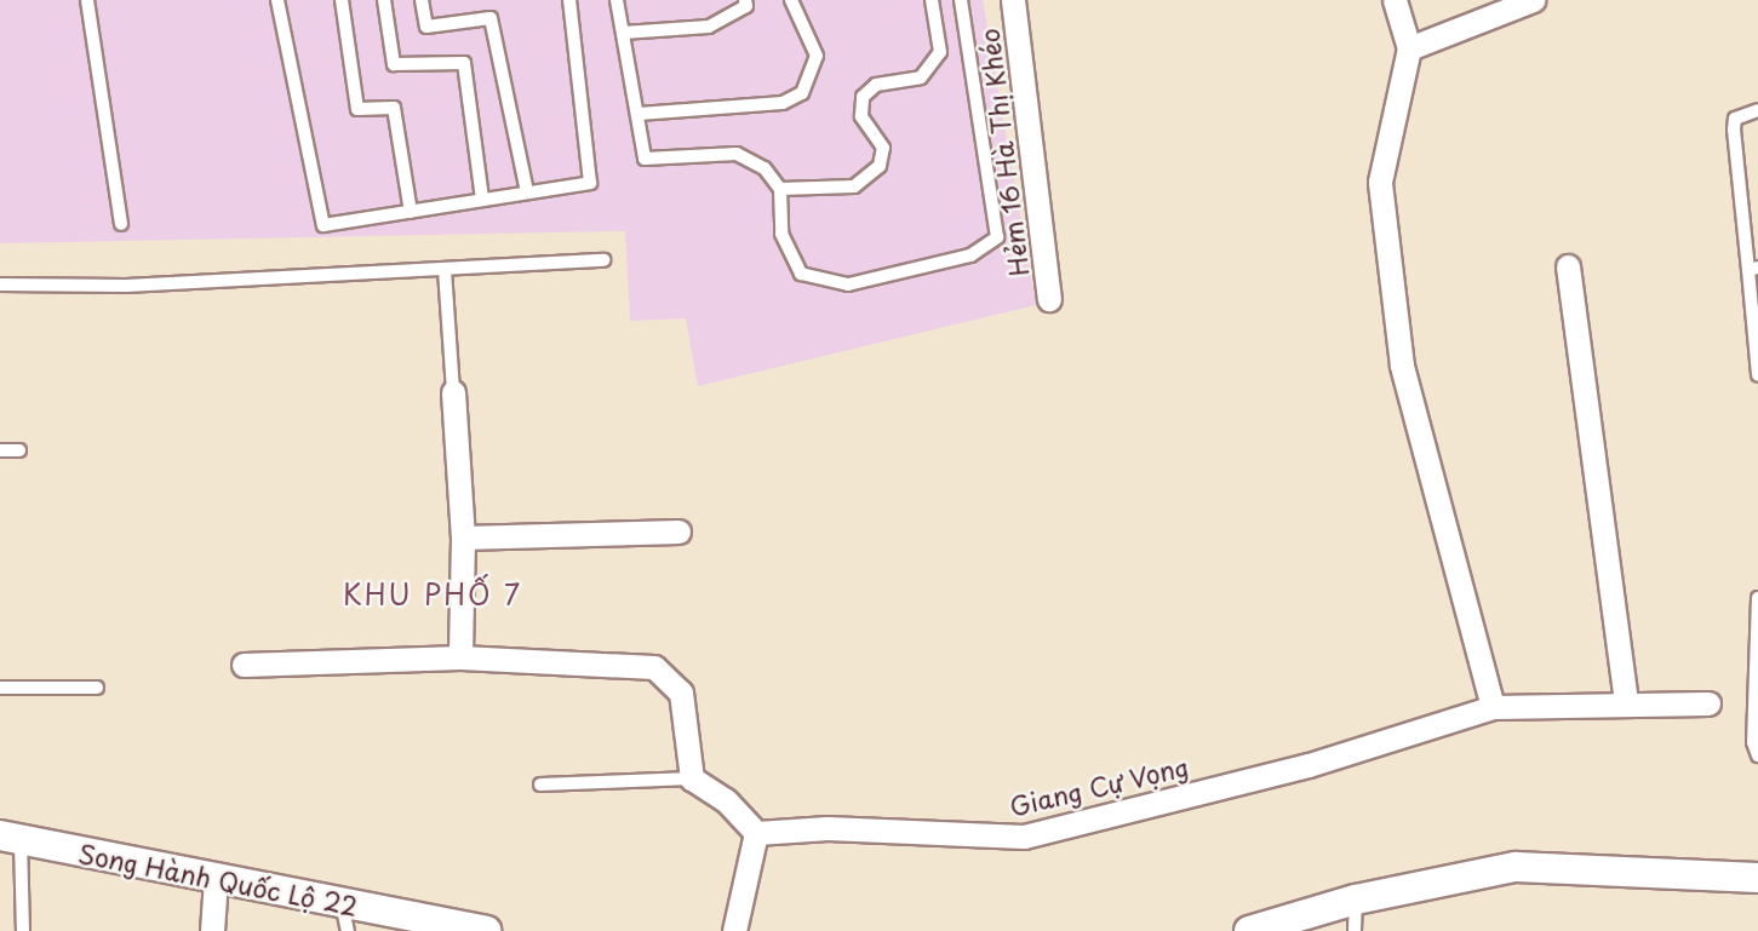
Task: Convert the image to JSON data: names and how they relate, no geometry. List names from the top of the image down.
{
  "streets": {
    "street": ["Hẻm 16 Hà Thị Khéo", "Giang Cự Vọng", "Song Hành Quốc Lộ 22"]
  },
  "districts": ["KHU PHỐ 7"]
}
